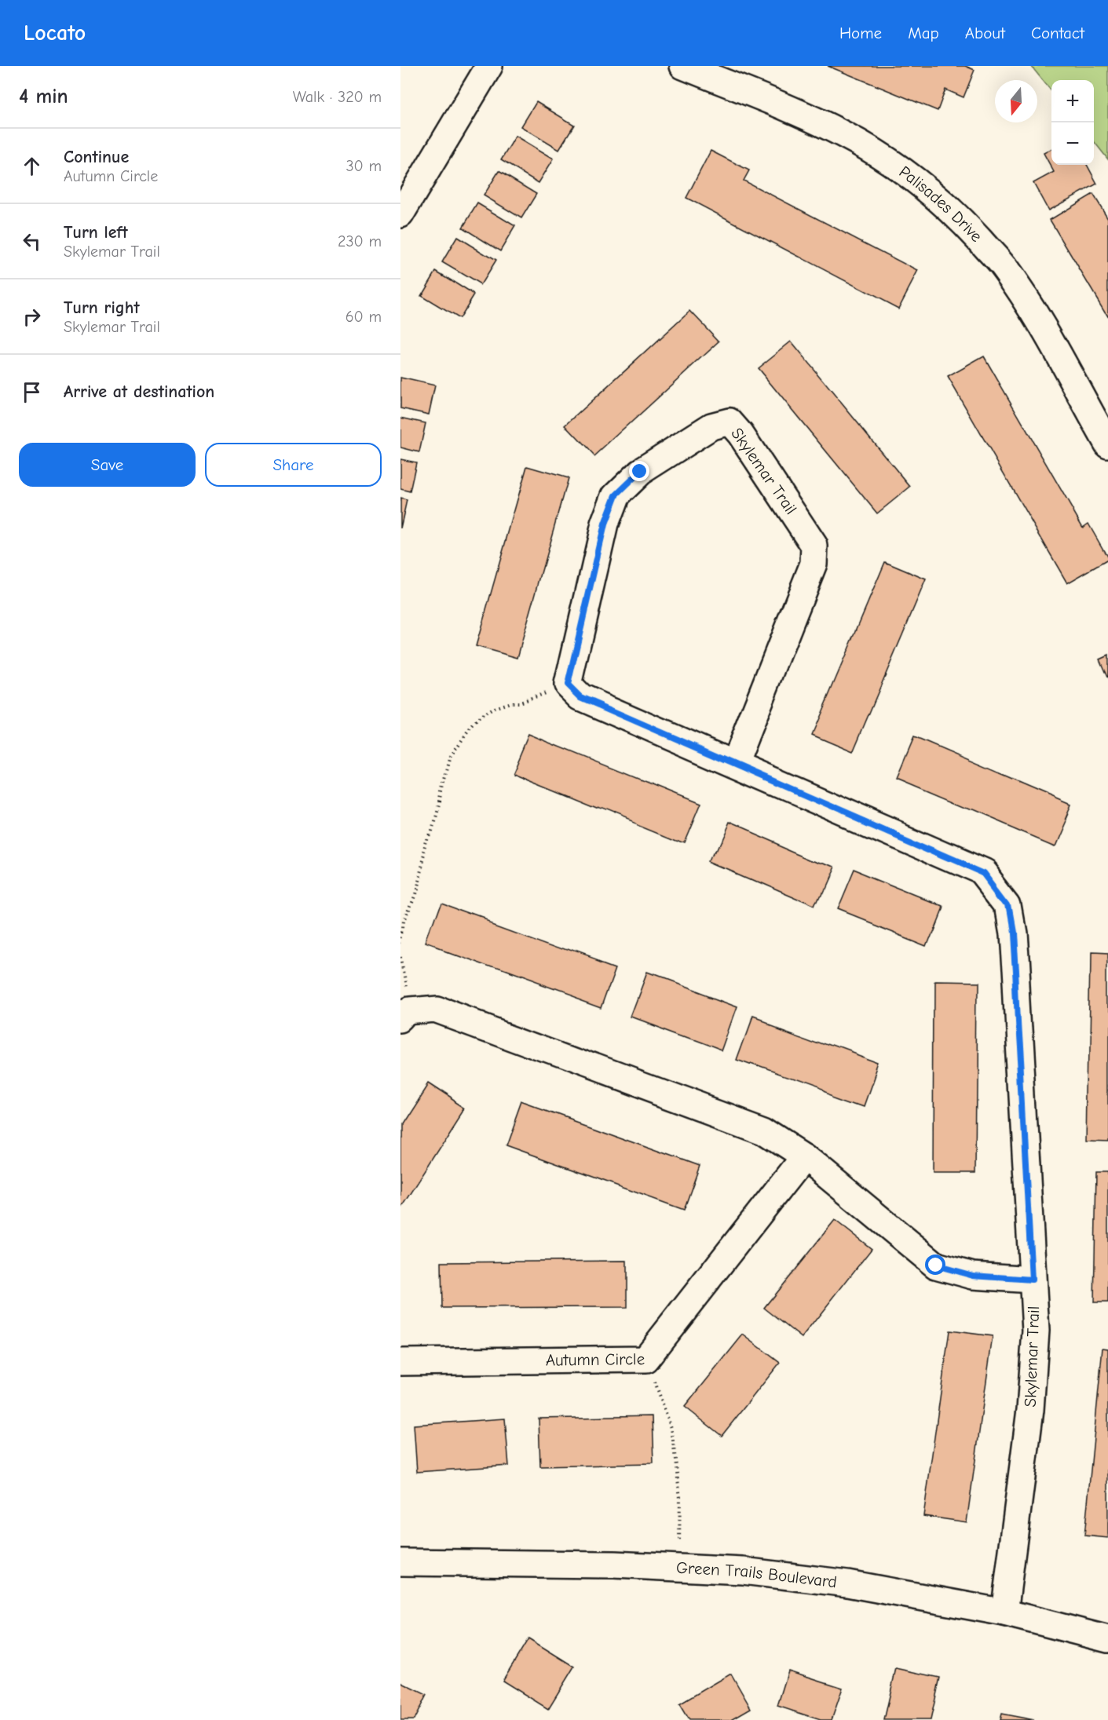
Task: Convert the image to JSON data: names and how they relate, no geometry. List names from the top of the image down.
{
  "streets": {
    "street": [
      "Palisades Drive",
      "Skylemar Trail",
      "Autumn Circle",
      "Green Trails Boulevard"
    ]
  },
  "crossings": [
    ["Skylemar Trail", "Green Trails Boulevard"]
  ],
  "north": "bottom",
  "page": {
    "header": "Locato",
    "nav": [
      "Home",
      "Map",
      "About",
      "Contact"
    ],
    "heading": ["4 min", "Walk · 320 m"],
    "map_buttons": ["+", "−"],
    "list": [
      ["Continue", "Autumn Circle", "30 m"],
      ["Turn left", "Skylemar Trail", "230 m"],
      ["Turn right", "Skylemar Trail", "60 m"],
      "Arrive at destination"
    ],
    "buttons": ["Save", "Share"]
  }
}
